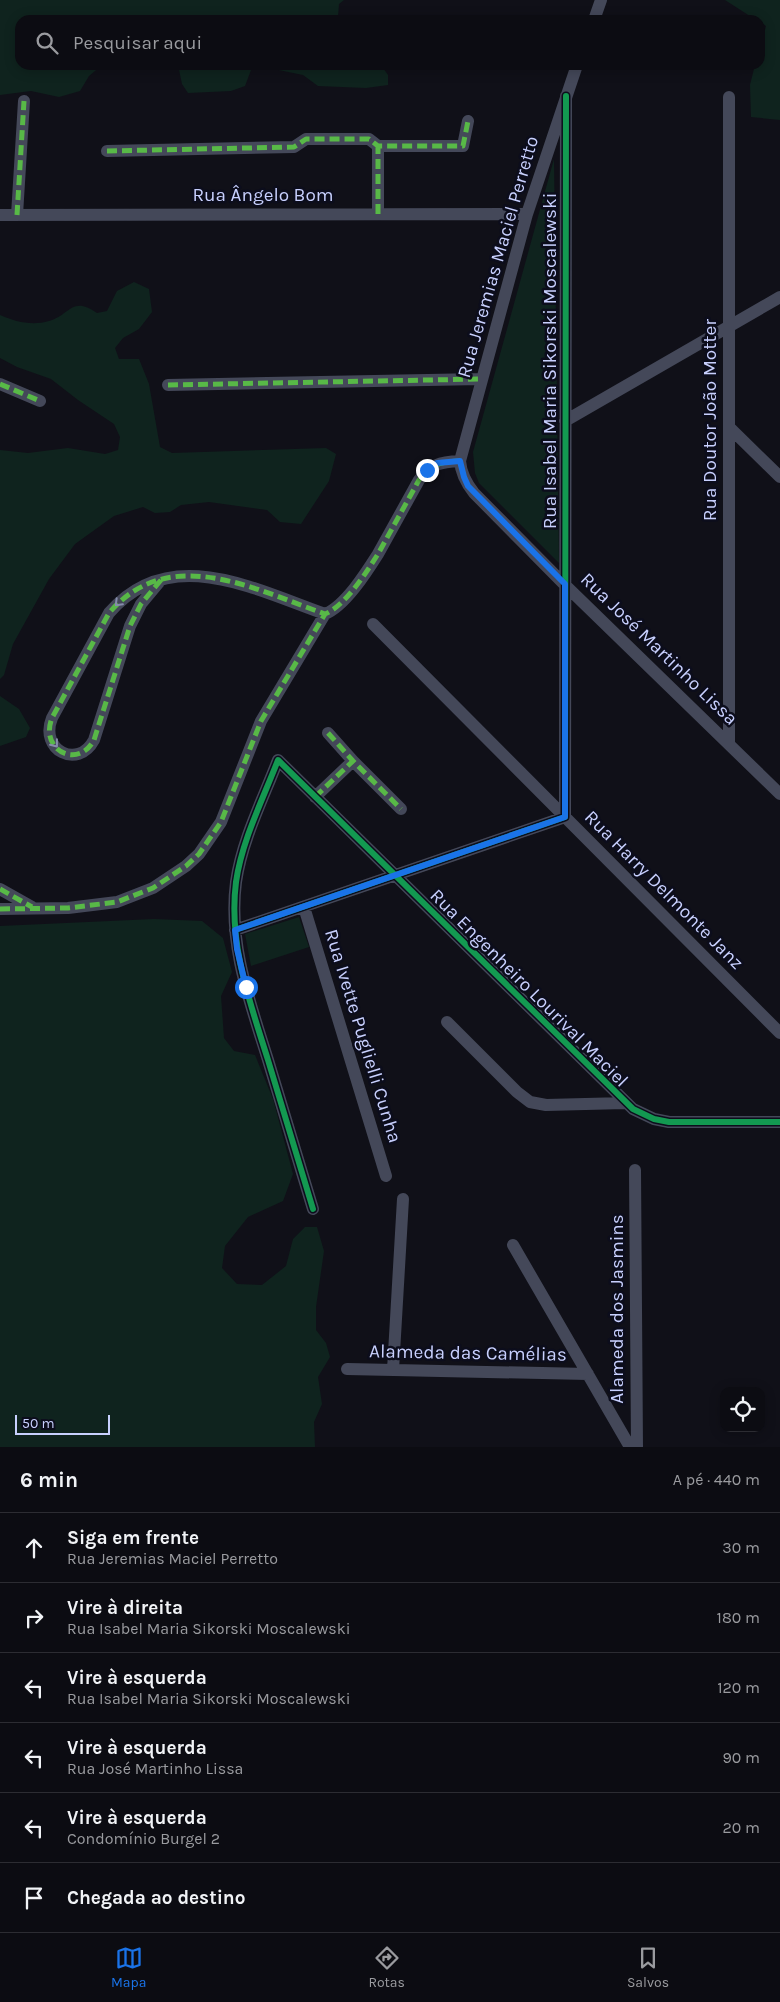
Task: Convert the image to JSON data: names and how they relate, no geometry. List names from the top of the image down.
{
  "streets": {
    "street": [
      "Rua Ângelo Bom",
      "Rua Jeremias Maciel Perretto",
      "Rua Isabel Maria Sikorski Moscalewski",
      "Rua Doutor João Motter",
      "Rua José Martinho Lissa",
      "Rua Harry Delmonte Janz",
      "Rua Engenheiro Lourival Maciel",
      "Rua Ivette Puglielli Cunha",
      "Alameda dos Jasmins",
      "Alameda das Camélias"
    ]
  },
  "crossings": [
    ["Rua Ângelo Bom", "Rua Jeremias Maciel Perretto"],
    ["Rua Jeremias Maciel Perretto", "Rua Isabel Maria Sikorski Moscalewski"],
    ["Rua Jeremias Maciel Perretto", "Rua José Martinho Lissa"],
    ["Rua Isabel Maria Sikorski Moscalewski", "Rua José Martinho Lissa"],
    ["Rua Isabel Maria Sikorski Moscalewski", "Rua Harry Delmonte Janz"],
    ["Rua Doutor João Motter", "Rua José Martinho Lissa"]
  ],
  "scale_bar": "50 m",
  "page": {
    "search": "Pesquisar aqui",
    "scale": "50 m",
    "heading": ["6 min", "A pé · 440 m"],
    "list": [
      ["Siga em frente", "Rua Jeremias Maciel Perretto", "30 m"],
      ["Vire à direita", "Rua Isabel Maria Sikorski Moscalewski", "180 m"],
      ["Vire à esquerda", "Rua Isabel Maria Sikorski Moscalewski", "120 m"],
      ["Vire à esquerda", "Rua José Martinho Lissa", "90 m"],
      ["Vire à esquerda", "Condomínio Burgel 2", "20 m"],
      "Chegada ao destino"
    ],
    "nav": ["Mapa", "Rotas", "Salvos"]
  }
}
